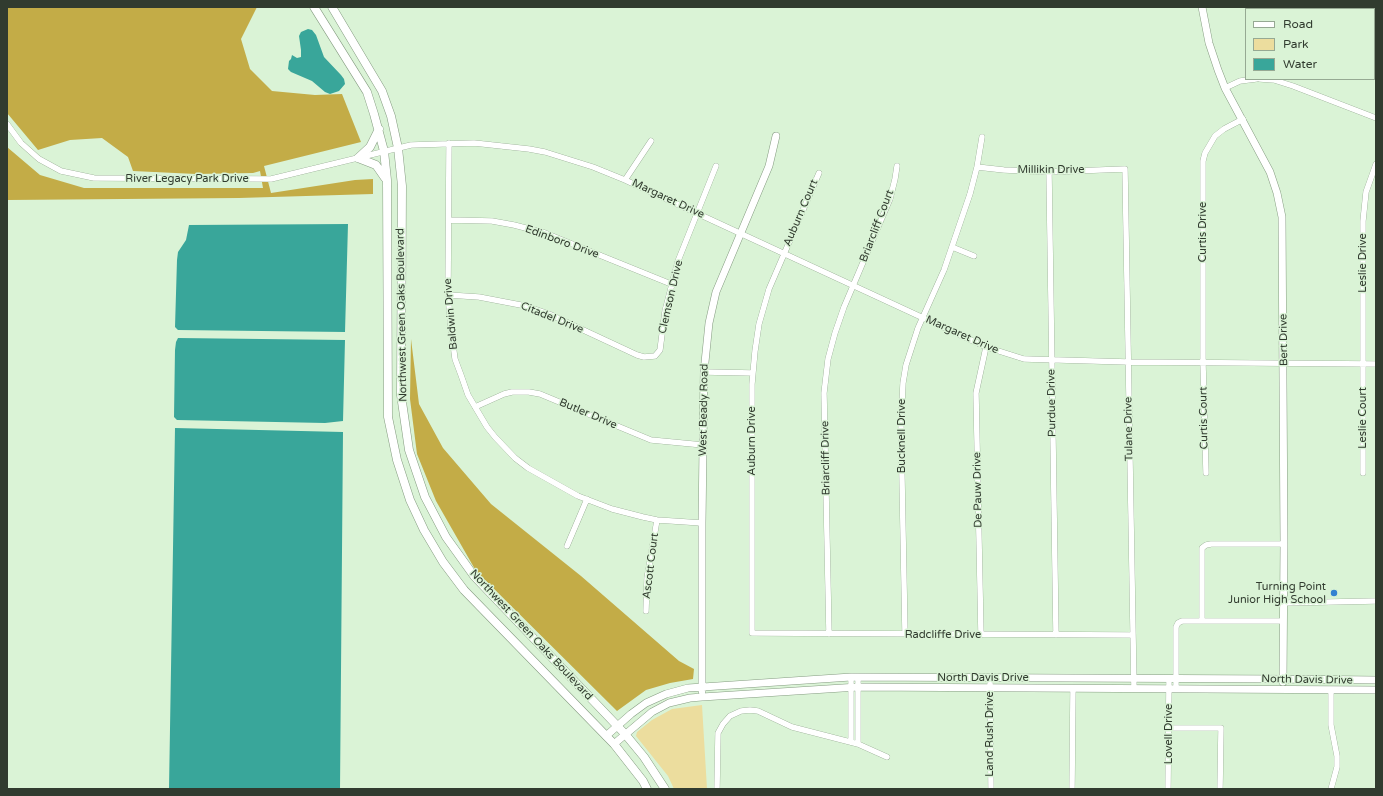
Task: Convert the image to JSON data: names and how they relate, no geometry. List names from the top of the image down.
{
  "streets": {
    "main road": ["Northwest Green Oaks Boulevard"],
    "street": [
      "Millikin Drive",
      "River Legacy Park Drive",
      "Margaret Drive",
      "Auburn Court",
      "Briarcliff Court",
      "Curtis Drive",
      "Edinboro Drive",
      "Leslie Drive",
      "Clemson Drive",
      "Baldwin Drive",
      "Citadel Drive",
      "Bert Drive",
      "Purdue Drive",
      "West Beady Road",
      "Butler Drive",
      "Curtis Court",
      "Leslie Court",
      "Tulane Drive",
      "Bucknell Drive",
      "Auburn Drive",
      "Briarcliff Drive",
      "De Pauw Drive",
      "Ascott Court",
      "Radcliffe Drive",
      "North Davis Drive",
      "Land Rush Drive",
      "Lovell Drive"
    ]
  },
  "crossings": [
    ["Millikin Drive", "Purdue Drive"],
    ["Millikin Drive", "Tulane Drive"],
    ["Millikin Drive", "Bucknell Drive"],
    ["River Legacy Park Drive", "Margaret Drive"],
    ["River Legacy Park Drive", "Northwest Green Oaks Boulevard"],
    ["Margaret Drive", "Auburn Court"],
    ["Margaret Drive", "Briarcliff Court"],
    ["Margaret Drive", "Curtis Drive"],
    ["Margaret Drive", "Leslie Drive"],
    ["Margaret Drive", "Clemson Drive"],
    ["Margaret Drive", "Baldwin Drive"],
    ["Margaret Drive", "Northwest Green Oaks Boulevard"],
    ["Margaret Drive", "Bert Drive"],
    ["Margaret Drive", "Purdue Drive"],
    ["Margaret Drive", "West Beady Road"],
    ["Margaret Drive", "Curtis Court"],
    ["Margaret Drive", "Leslie Court"],
    ["Margaret Drive", "Tulane Drive"],
    ["Margaret Drive", "Bucknell Drive"],
    ["Margaret Drive", "Auburn Drive"],
    ["Margaret Drive", "Briarcliff Drive"],
    ["Margaret Drive", "De Pauw Drive"],
    ["Auburn Court", "Auburn Drive"],
    ["Briarcliff Court", "Briarcliff Drive"],
    ["Curtis Drive", "Bert Drive"],
    ["Curtis Drive", "Curtis Court"],
    ["Edinboro Drive", "Clemson Drive"],
    ["Edinboro Drive", "Baldwin Drive"],
    ["Leslie Drive", "Leslie Court"],
    ["Clemson Drive", "Citadel Drive"],
    ["Baldwin Drive", "Citadel Drive"],
    ["Baldwin Drive", "West Beady Road"],
    ["Baldwin Drive", "Butler Drive"],
    ["Baldwin Drive", "Ascott Court"],
    ["Northwest Green Oaks Boulevard", "North Davis Drive"],
    ["Bert Drive", "North Davis Drive"],
    ["Purdue Drive", "Radcliffe Drive"],
    ["West Beady Road", "Butler Drive"],
    ["West Beady Road", "North Davis Drive"],
    ["Tulane Drive", "Radcliffe Drive"],
    ["Tulane Drive", "North Davis Drive"],
    ["Bucknell Drive", "Radcliffe Drive"],
    ["Auburn Drive", "Radcliffe Drive"],
    ["Briarcliff Drive", "Radcliffe Drive"],
    ["De Pauw Drive", "Radcliffe Drive"],
    ["North Davis Drive", "Land Rush Drive"],
    ["North Davis Drive", "Lovell Drive"]
  ],
  "places": ["Turning Point Junior High School"],
  "legend": ["Road", "Park", "Water"]
}
